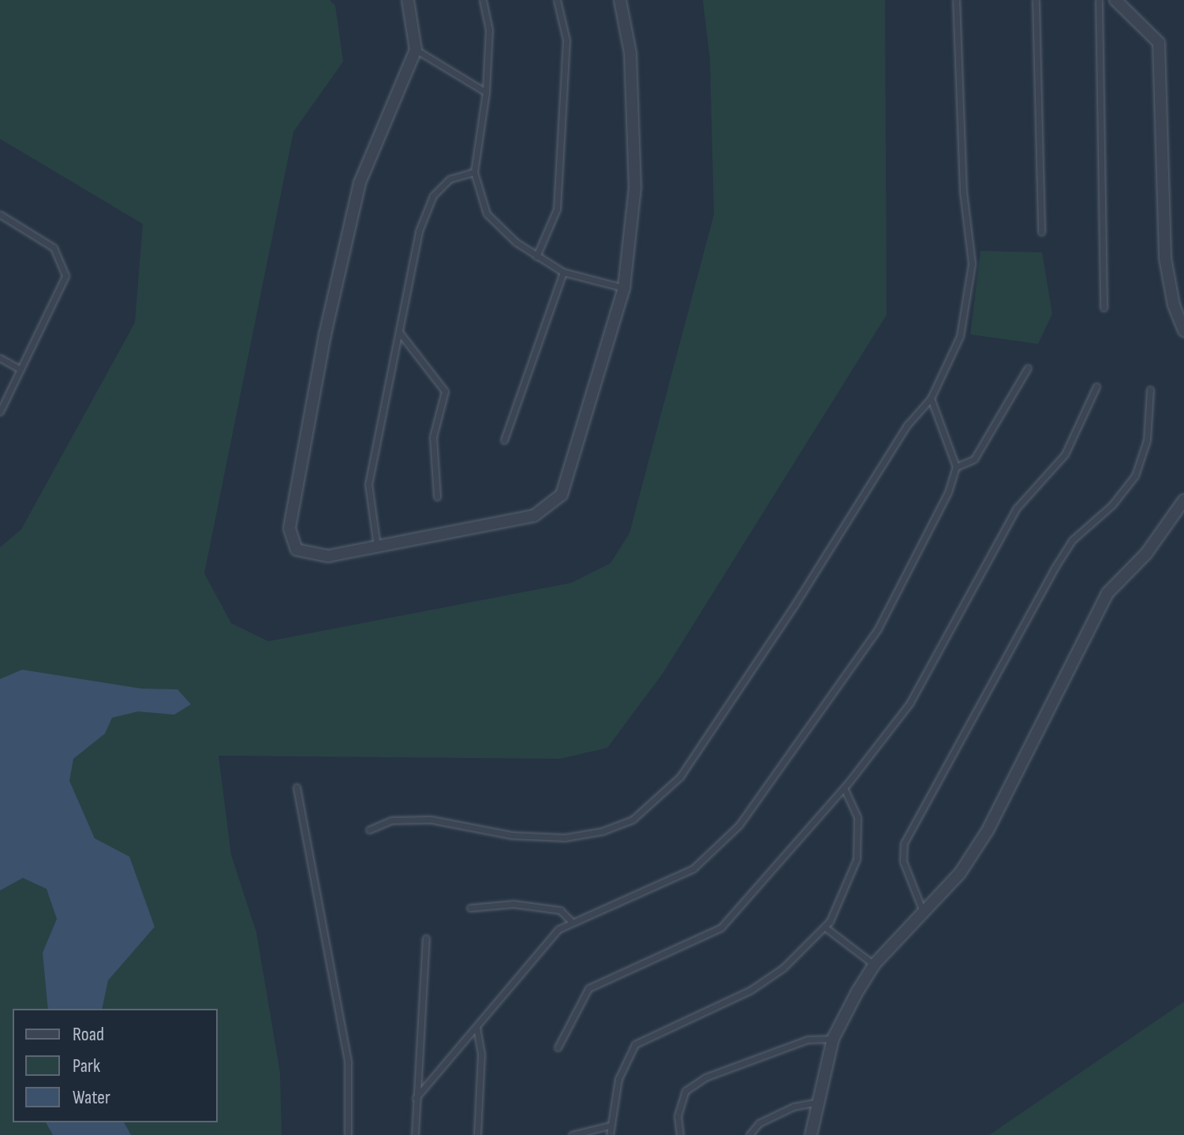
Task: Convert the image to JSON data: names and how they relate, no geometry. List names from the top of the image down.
{
  "legend": ["Road", "Park", "Water"]
}
